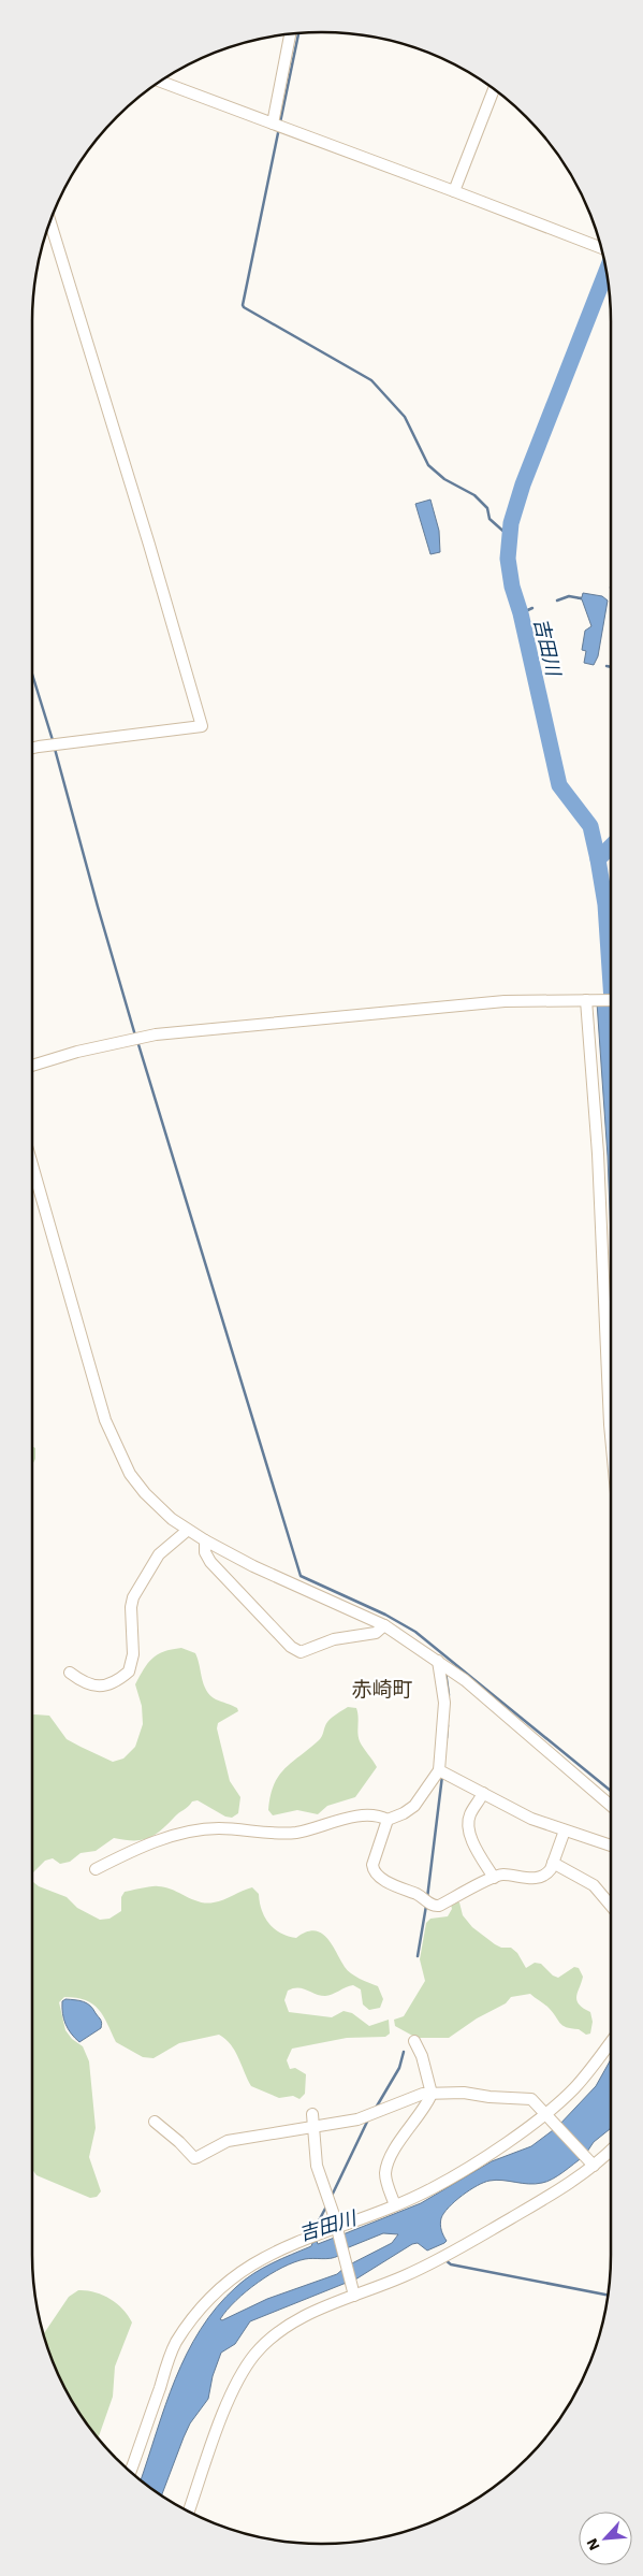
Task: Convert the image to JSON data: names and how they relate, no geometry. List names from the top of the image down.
{
  "districts": ["赤崎町"],
  "water": ["吉田川"],
  "north": "bottom left"
}
